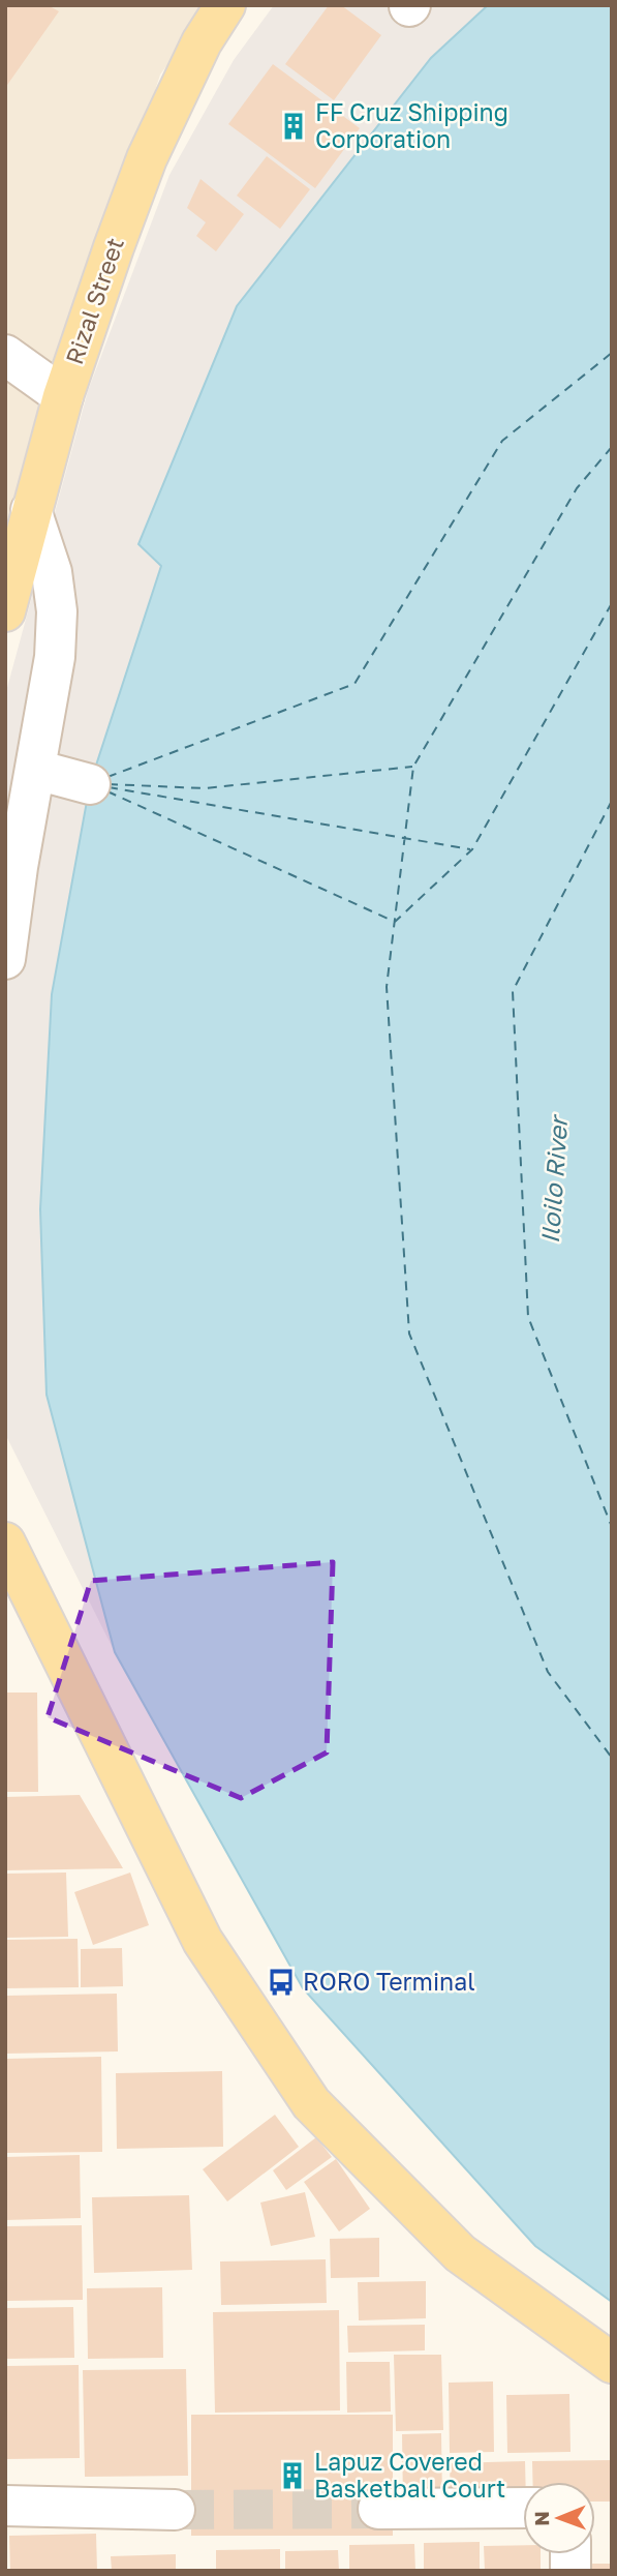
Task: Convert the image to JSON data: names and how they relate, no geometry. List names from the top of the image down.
{
  "streets": {
    "main road": ["Rizal Street"]
  },
  "water": ["Iloilo River"],
  "places": {
    "building": ["FF Cruz Shipping Corporation", "Lapuz Covered Basketball Court"],
    "bus stop": ["RORO Terminal"]
  },
  "north": "left"
}
